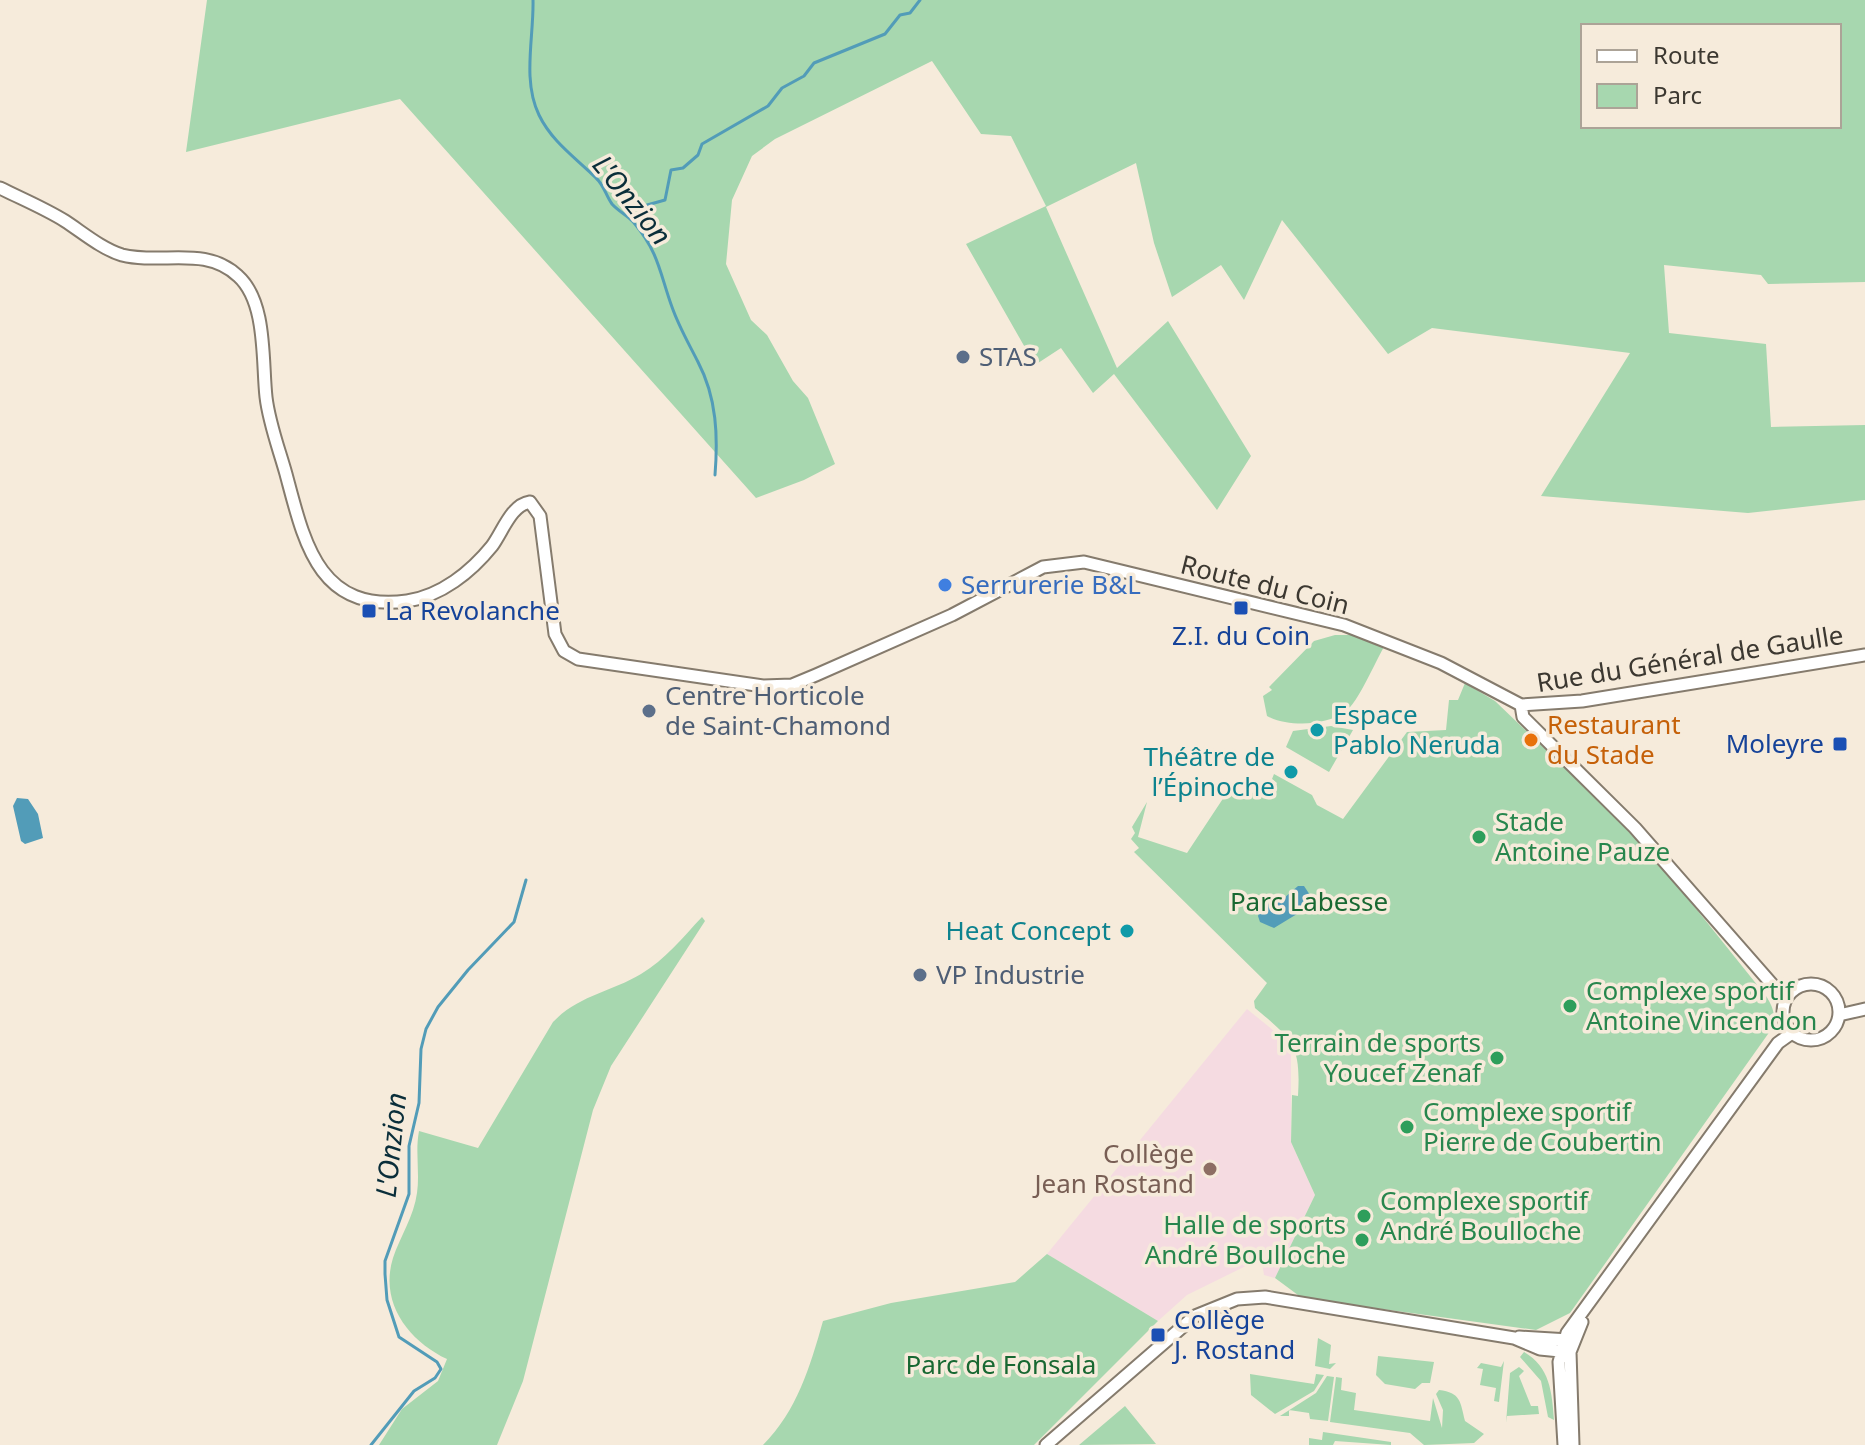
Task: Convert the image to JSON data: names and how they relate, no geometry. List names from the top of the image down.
{
  "streets": {
    "main road": ["Route du Coin", "Rue du Général de Gaulle"]
  },
  "crossings": [
    ["Route du Coin", "Rue du Général de Gaulle"]
  ],
  "water": ["L'Onzion"],
  "parks": ["Parc Labesse", "Parc de Fonsala"],
  "places": {
    "other": [
      "STAS",
      "Serrurerie B&L",
      "Centre Horticole de Saint-Chamond",
      "Espace Pablo Neruda",
      "Restaurant du Stade",
      "Théâtre de l’Épinoche",
      "Stade Antoine Pauze",
      "Heat Concept",
      "VP Industrie",
      "Complexe sportif Antoine Vincendon",
      "Terrain de sports Youcef Zenaf",
      "Complexe sportif Pierre de Coubertin",
      "Collège Jean Rostand",
      "Complexe sportif André Boulloche",
      "Halle de sports André Boulloche"
    ],
    "transit": [
      "Z.I. du Coin",
      "La Revolanche",
      "Moleyre",
      "Collège J. Rostand"
    ]
  },
  "legend": ["Route", "Parc"]
}
